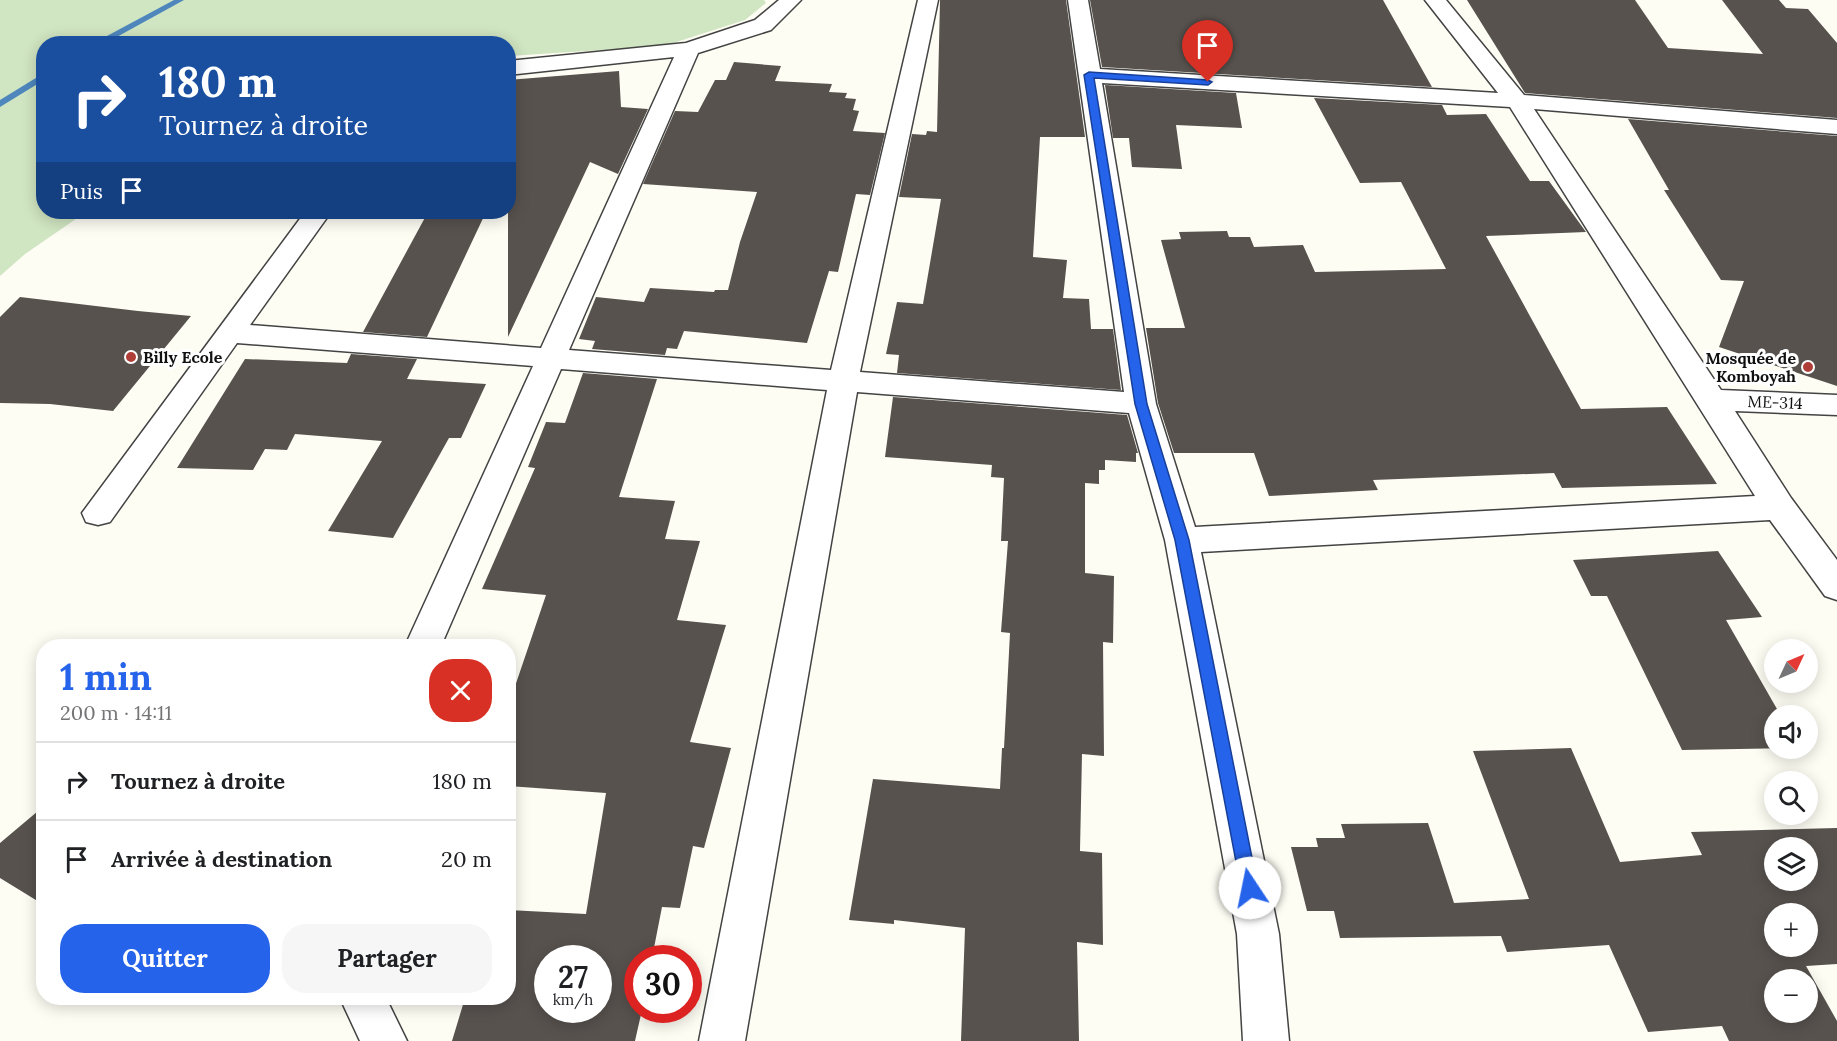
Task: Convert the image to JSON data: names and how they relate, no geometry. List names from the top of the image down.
{
  "streets": {
    "street": ["ME-314"]
  },
  "places": ["Billy Ecole", "Mosquée de Komboyah"],
  "north": "top right",
  "page": {
    "turn": ["180 m", "Tournez à droite"],
    "then": "Puis",
    "map_buttons": ["+", "−"],
    "heading": ["1 min", "200 m · 14:11"],
    "list": [
      {
        "name": "Tournez à droite",
        "value": "180 m"
      },
      {
        "name": "Arrivée à destination",
        "value": "20 m"
      }
    ],
    "buttons": ["Quitter", "Partager"],
    "speed": "27 km/h",
    "limit": "30"
  }
}
